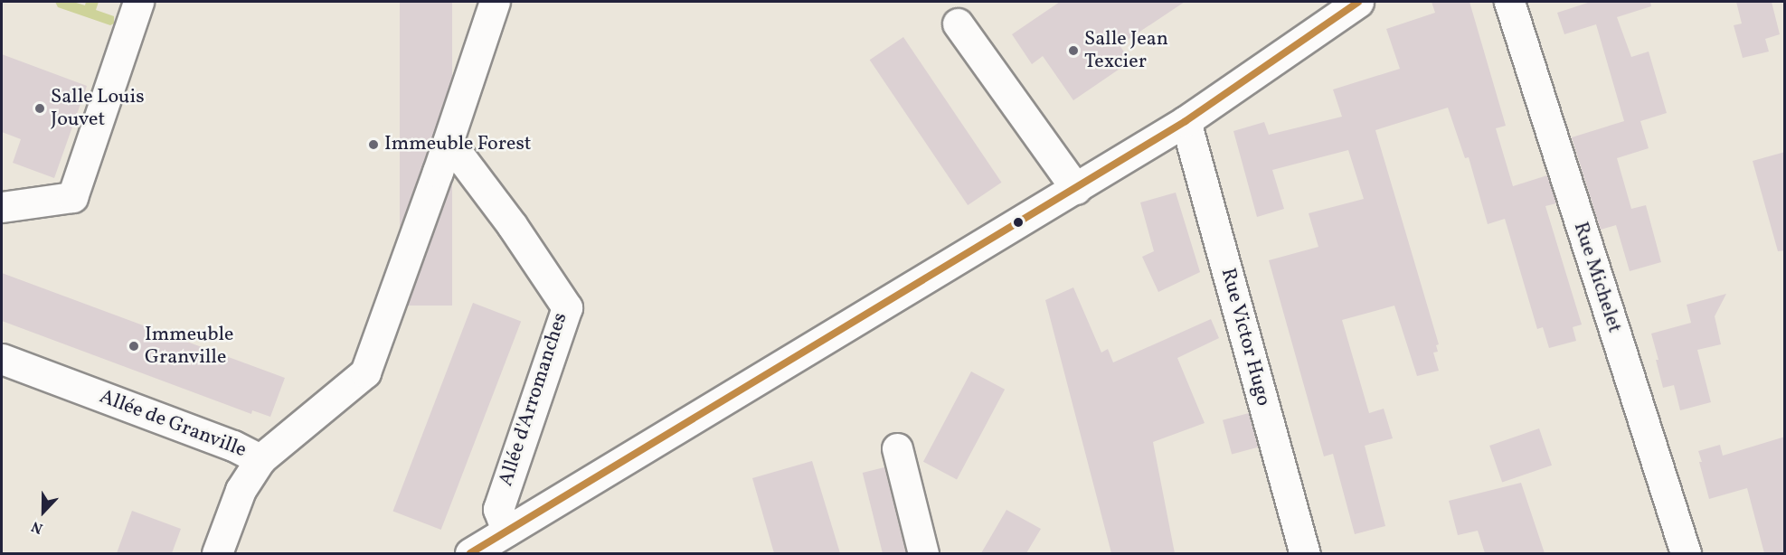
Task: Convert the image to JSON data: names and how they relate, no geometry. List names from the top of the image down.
{
  "streets": {
    "street": [
      "Rue Michelet",
      "Rue Victor Hugo",
      "Allée d'Arromanches",
      "Allée de Granville"
    ]
  },
  "crossings": [
    ["Allée d'Arromanches", "Allée de Granville"]
  ],
  "places": [
    "Salle Jean Texcier",
    "Salle Louis Jouvet",
    "Immeuble Forest",
    "Immeuble Granville"
  ],
  "north": "bottom"
}
